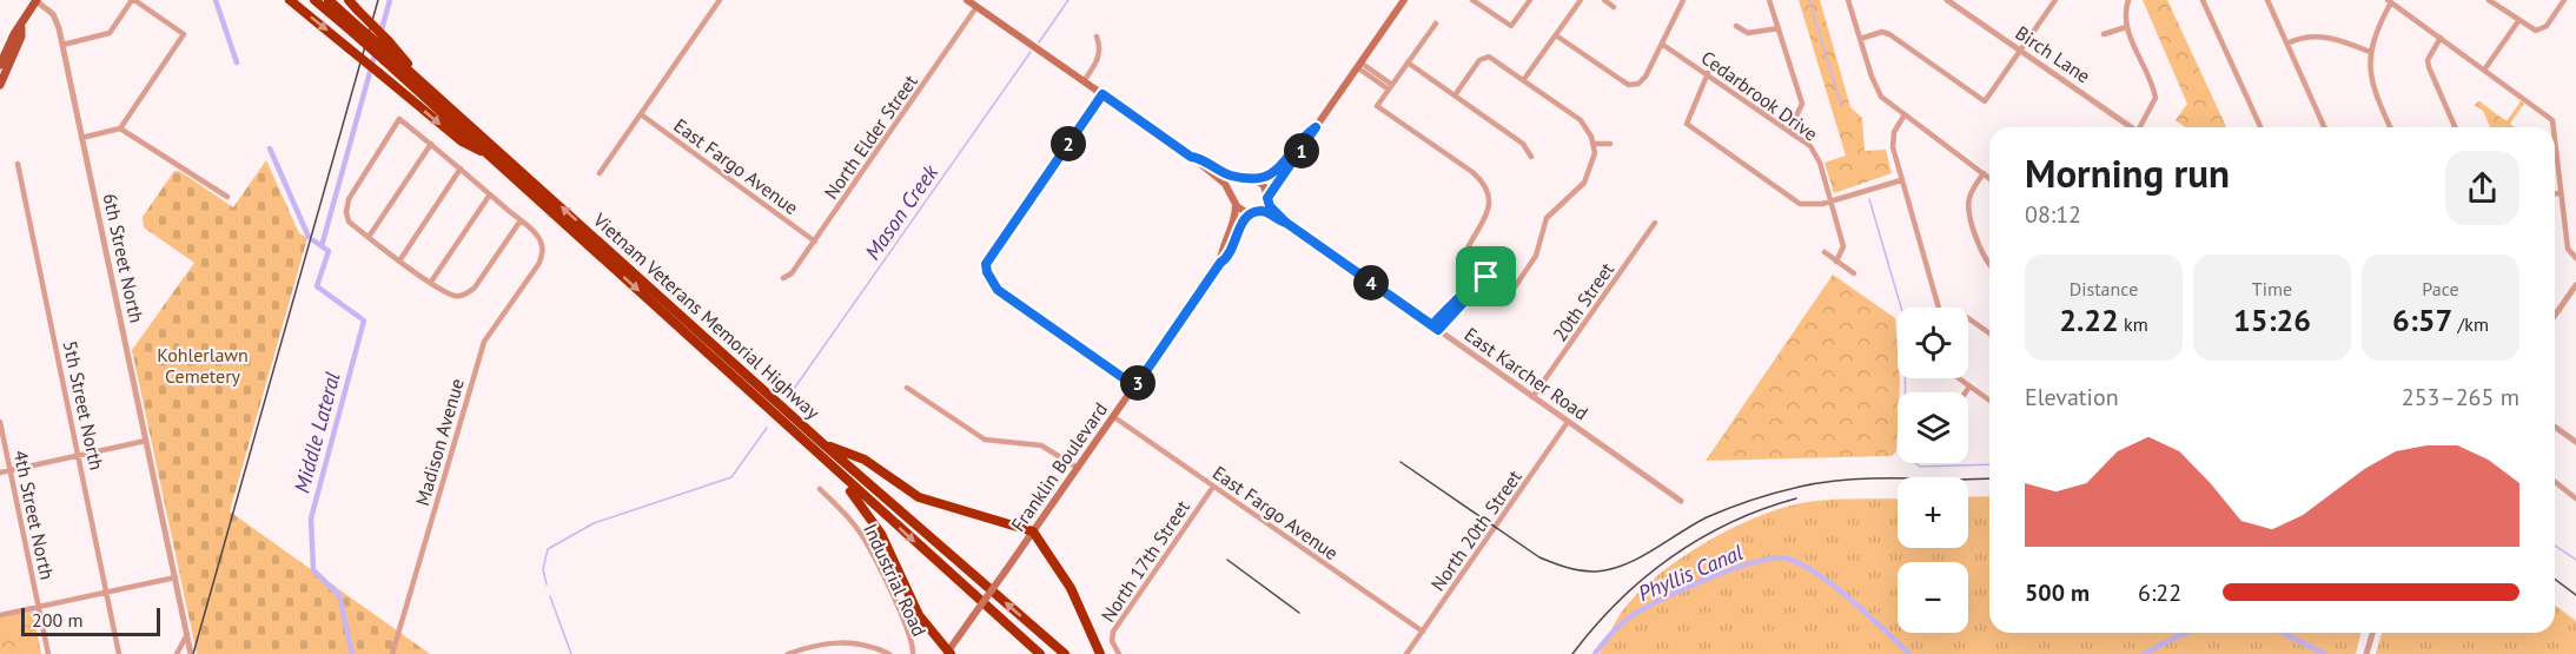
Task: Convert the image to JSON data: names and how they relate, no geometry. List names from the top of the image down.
{
  "streets": {
    "highway": ["Vietnam Veterans Memorial Highway"],
    "main road": ["Franklin Boulevard"],
    "street": [
      "Birch Lane",
      "Cedarbrook Drive",
      "North Elder Street",
      "East Fargo Avenue",
      "6th Street North",
      "20th Street",
      "East Karcher Road",
      "5th Street North",
      "Madison Avenue",
      "4th Street North",
      "North 20th Street",
      "North 17th Street",
      "Industrial Road"
    ]
  },
  "crossings": [
    ["North Elder Street", "East Fargo Avenue"],
    ["East Fargo Avenue", "Franklin Boulevard"],
    ["East Fargo Avenue", "North 20th Street"],
    ["East Fargo Avenue", "North 17th Street"],
    ["20th Street", "East Karcher Road"],
    ["East Karcher Road", "North 20th Street"]
  ],
  "water": ["Mason Creek", "Middle Lateral", "Phyllis Canal"],
  "parks": ["Kohlerlawn Cemetery"],
  "scale_bar": "200 m",
  "page": {
    "pins": [
      "2",
      "1",
      "4",
      "3"
    ],
    "heading": ["Morning run", "08:12"],
    "stats": [
      ["Distance", "2.22 km"],
      ["Time", "15:26"],
      ["Pace", "6:57 /km"]
    ],
    "map_buttons": ["+", "−"],
    "chart": ["Elevation", "253–265 m"],
    "list": [
      {
        "name": "500 m",
        "note": "6:22"
      }
    ],
    "scale": "200 m"
  }
}
